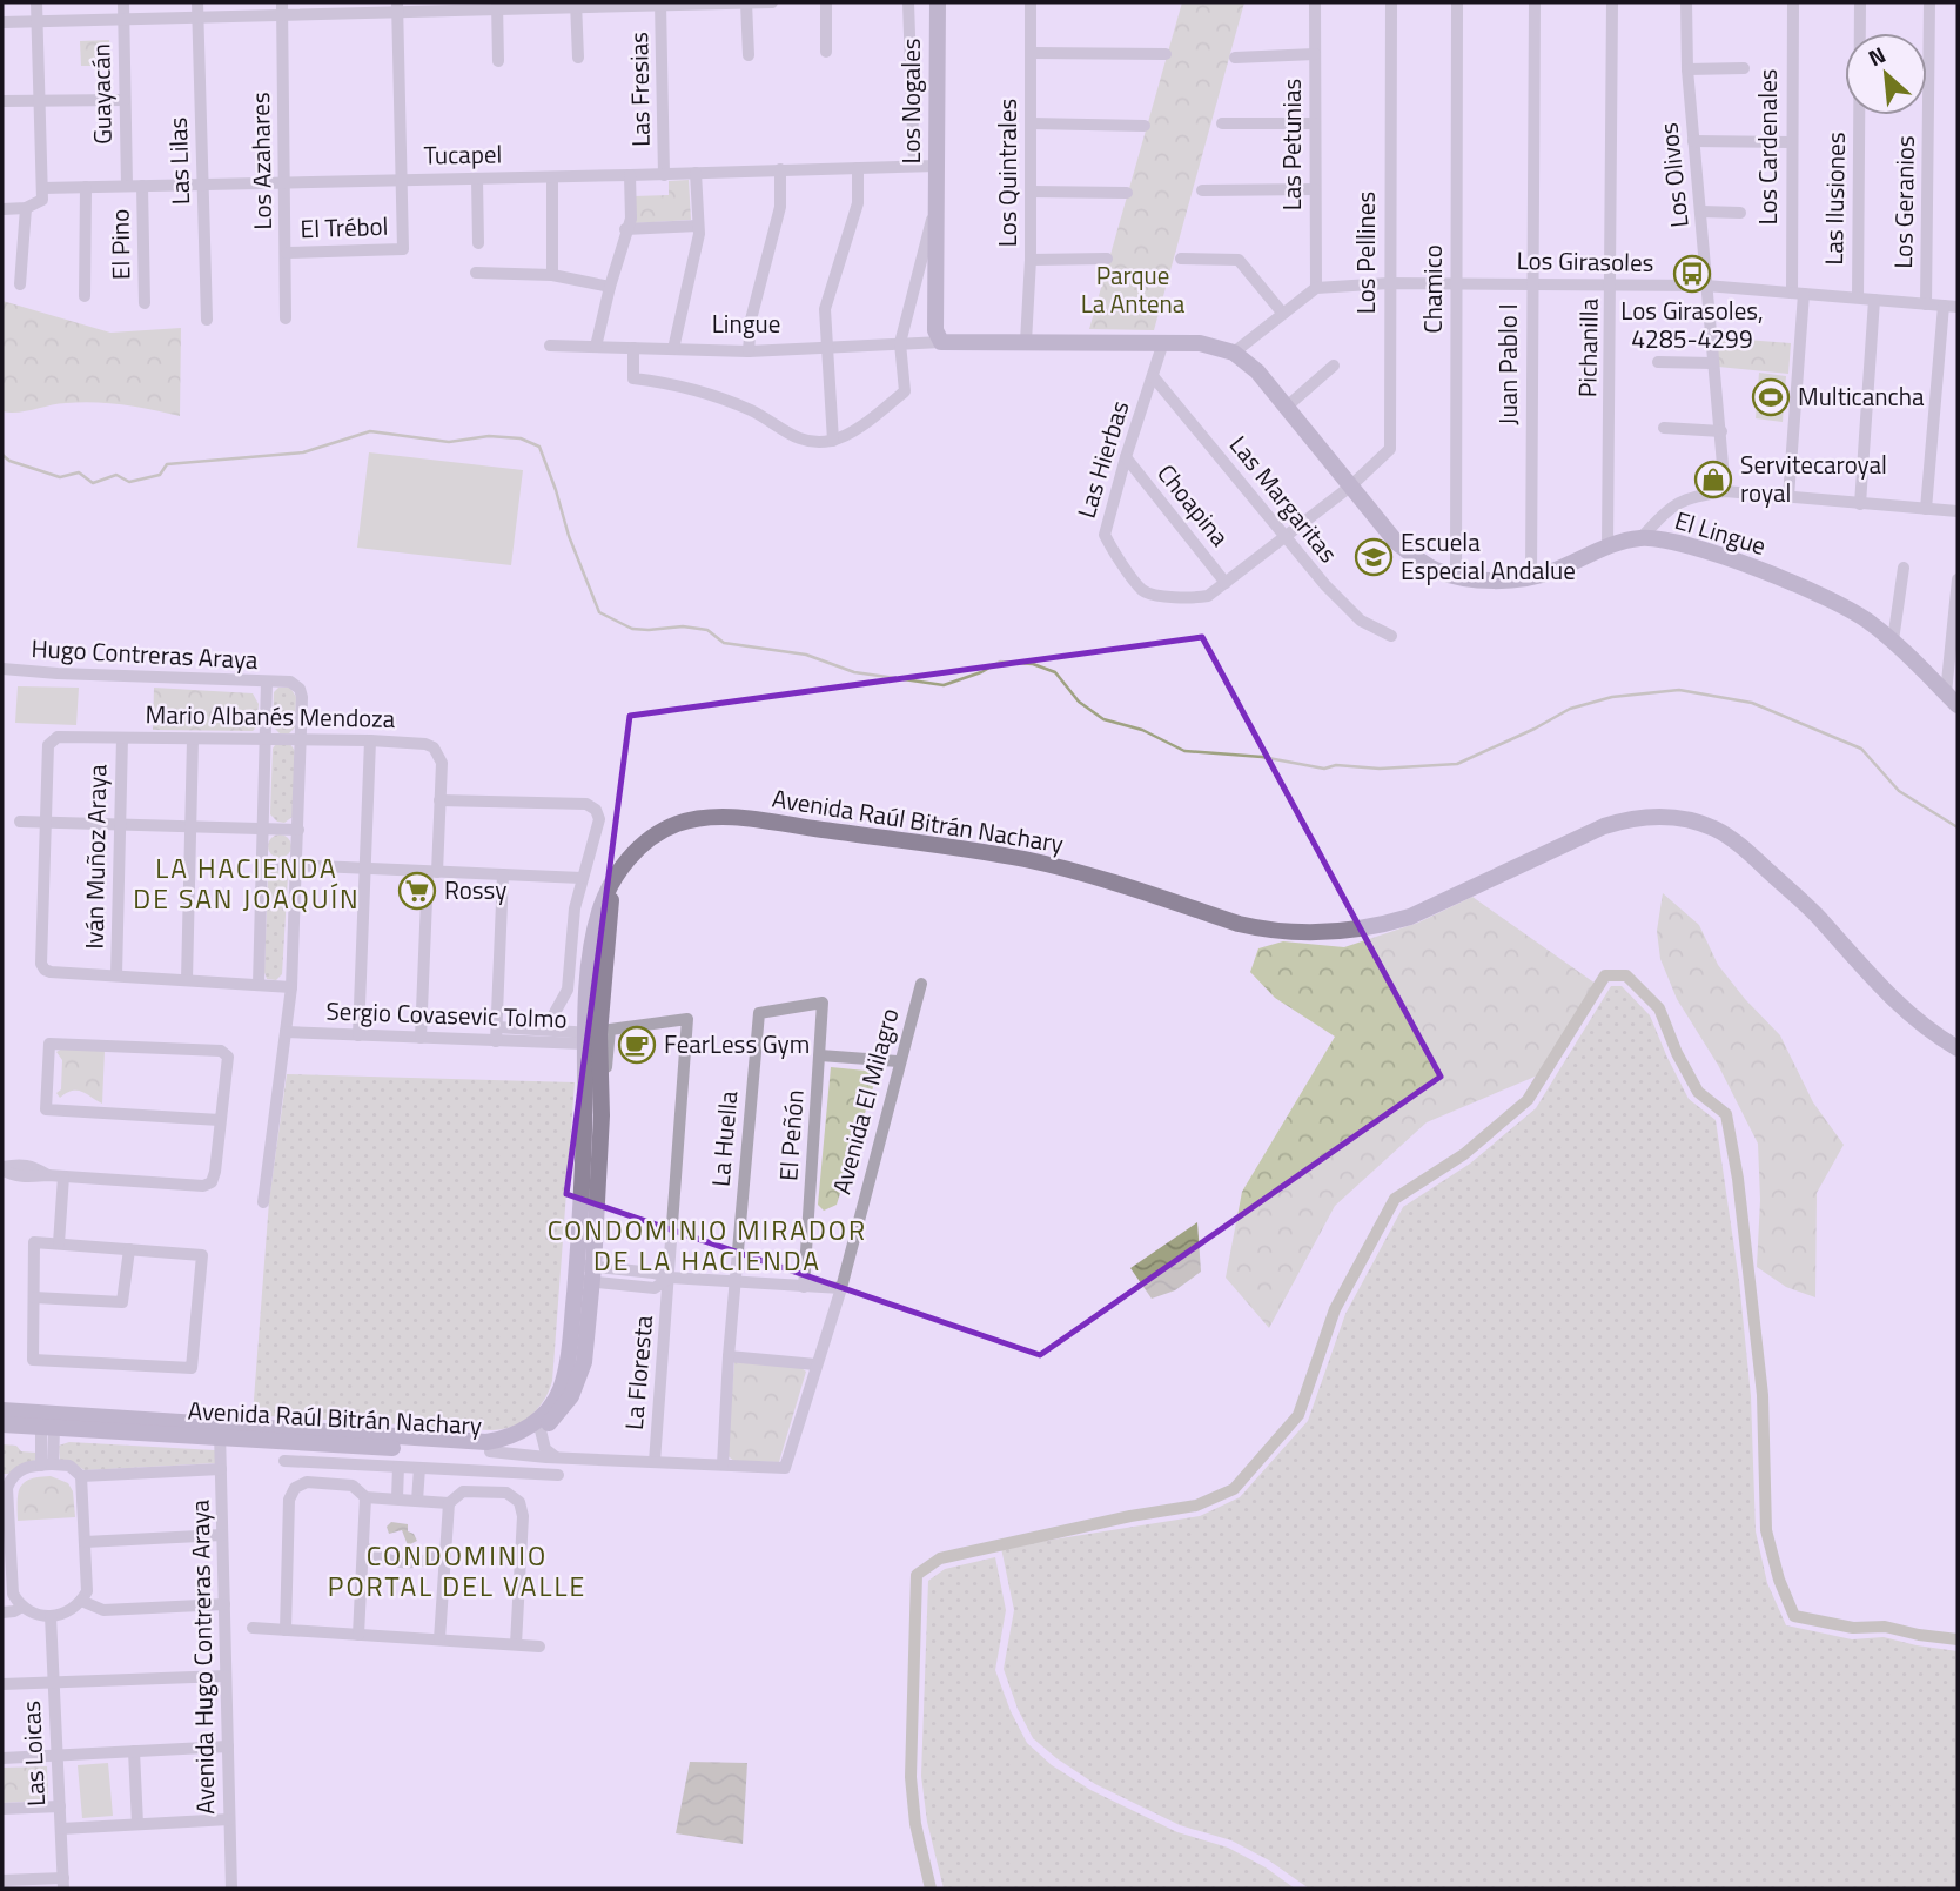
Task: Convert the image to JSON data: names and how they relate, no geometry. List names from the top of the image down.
{
  "streets": {
    "main road": [
      "Los Nogales",
      "Lingue",
      "El Lingue",
      "Avenida Raúl Bitrán Nachary"
    ],
    "street": [
      "Las Fresias",
      "Guayacán",
      "Las Petunias",
      "Los Cardenales",
      "Tucapel",
      "Las Lilas",
      "Los Azahares",
      "Los Quintrales",
      "Los Olivos",
      "Las Ilusiones",
      "Los Geranios",
      "El Trébol",
      "El Pino",
      "Los Pellines",
      "Los Girasoles",
      "Chamico",
      "Pichanilla",
      "Juan Pablo I",
      "Las Hierbas",
      "Las Margaritas",
      "Choapina",
      "Hugo Contreras Araya",
      "Mario Albanés Mendoza",
      "Iván Muñoz Araya",
      "Sergio Covasevic Tolmo",
      "Avenida El Milagro",
      "El Peñón",
      "La Huella",
      "La Floresta",
      "Avenida Hugo Contreras Araya",
      "Las Loicas"
    ]
  },
  "crossings": [
    ["Las Fresias", "Tucapel"],
    ["Guayacán", "Tucapel"],
    ["Los Nogales", "Tucapel"],
    ["Los Nogales", "Lingue"],
    ["Las Petunias", "Los Girasoles"],
    ["Los Cardenales", "Los Girasoles"],
    ["Tucapel", "Las Lilas"],
    ["Tucapel", "Los Azahares"],
    ["Tucapel", "El Trébol"],
    ["Tucapel", "El Pino"],
    ["Los Azahares", "El Trébol"],
    ["Los Quintrales", "Lingue"],
    ["Los Olivos", "Los Girasoles"],
    ["Las Ilusiones", "Los Girasoles"],
    ["Los Geranios", "Los Girasoles"],
    ["Los Pellines", "Los Girasoles"],
    ["Los Pellines", "Las Hierbas"],
    ["Los Pellines", "Las Margaritas"],
    ["Los Pellines", "Choapina"],
    ["Los Pellines", "El Lingue"],
    ["Los Girasoles", "Chamico"],
    ["Los Girasoles", "Pichanilla"],
    ["Los Girasoles", "Juan Pablo I"],
    ["Chamico", "El Lingue"],
    ["Lingue", "Las Hierbas"],
    ["Lingue", "El Lingue"],
    ["Pichanilla", "El Lingue"],
    ["Juan Pablo I", "El Lingue"],
    ["Las Hierbas", "Las Margaritas"],
    ["Las Hierbas", "Choapina"],
    ["Hugo Contreras Araya", "Mario Albanés Mendoza"],
    ["Hugo Contreras Araya", "Sergio Covasevic Tolmo"],
    ["Mario Albanés Mendoza", "Iván Muñoz Araya"],
    ["Mario Albanés Mendoza", "Sergio Covasevic Tolmo"],
    ["Avenida Raúl Bitrán Nachary", "Sergio Covasevic Tolmo"],
    ["Avenida Raúl Bitrán Nachary", "La Floresta"],
    ["Avenida Raúl Bitrán Nachary", "Avenida Hugo Contreras Araya"],
    ["Iván Muñoz Araya", "Sergio Covasevic Tolmo"],
    ["Sergio Covasevic Tolmo", "La Floresta"],
    ["Avenida El Milagro", "La Huella"],
    ["El Peñón", "La Huella"]
  ],
  "districts": ["LA HACIENDA DE SAN JOAQUÍN", "CONDOMINIO MIRADOR DE LA HACIENDA", "CONDOMINIO PORTAL DEL VALLE"],
  "parks": ["Parque La Antena"],
  "places": {
    "bus stop": ["Los Girasoles, 4285-4299"],
    "sports": ["Multicancha"],
    "shop": ["Servitecaroyal royal"],
    "school or university": ["Escuela Especial Andalue"],
    "supermarket": ["Rossy"],
    "cafe": ["FearLess Gym"]
  },
  "north": "top left"
}
